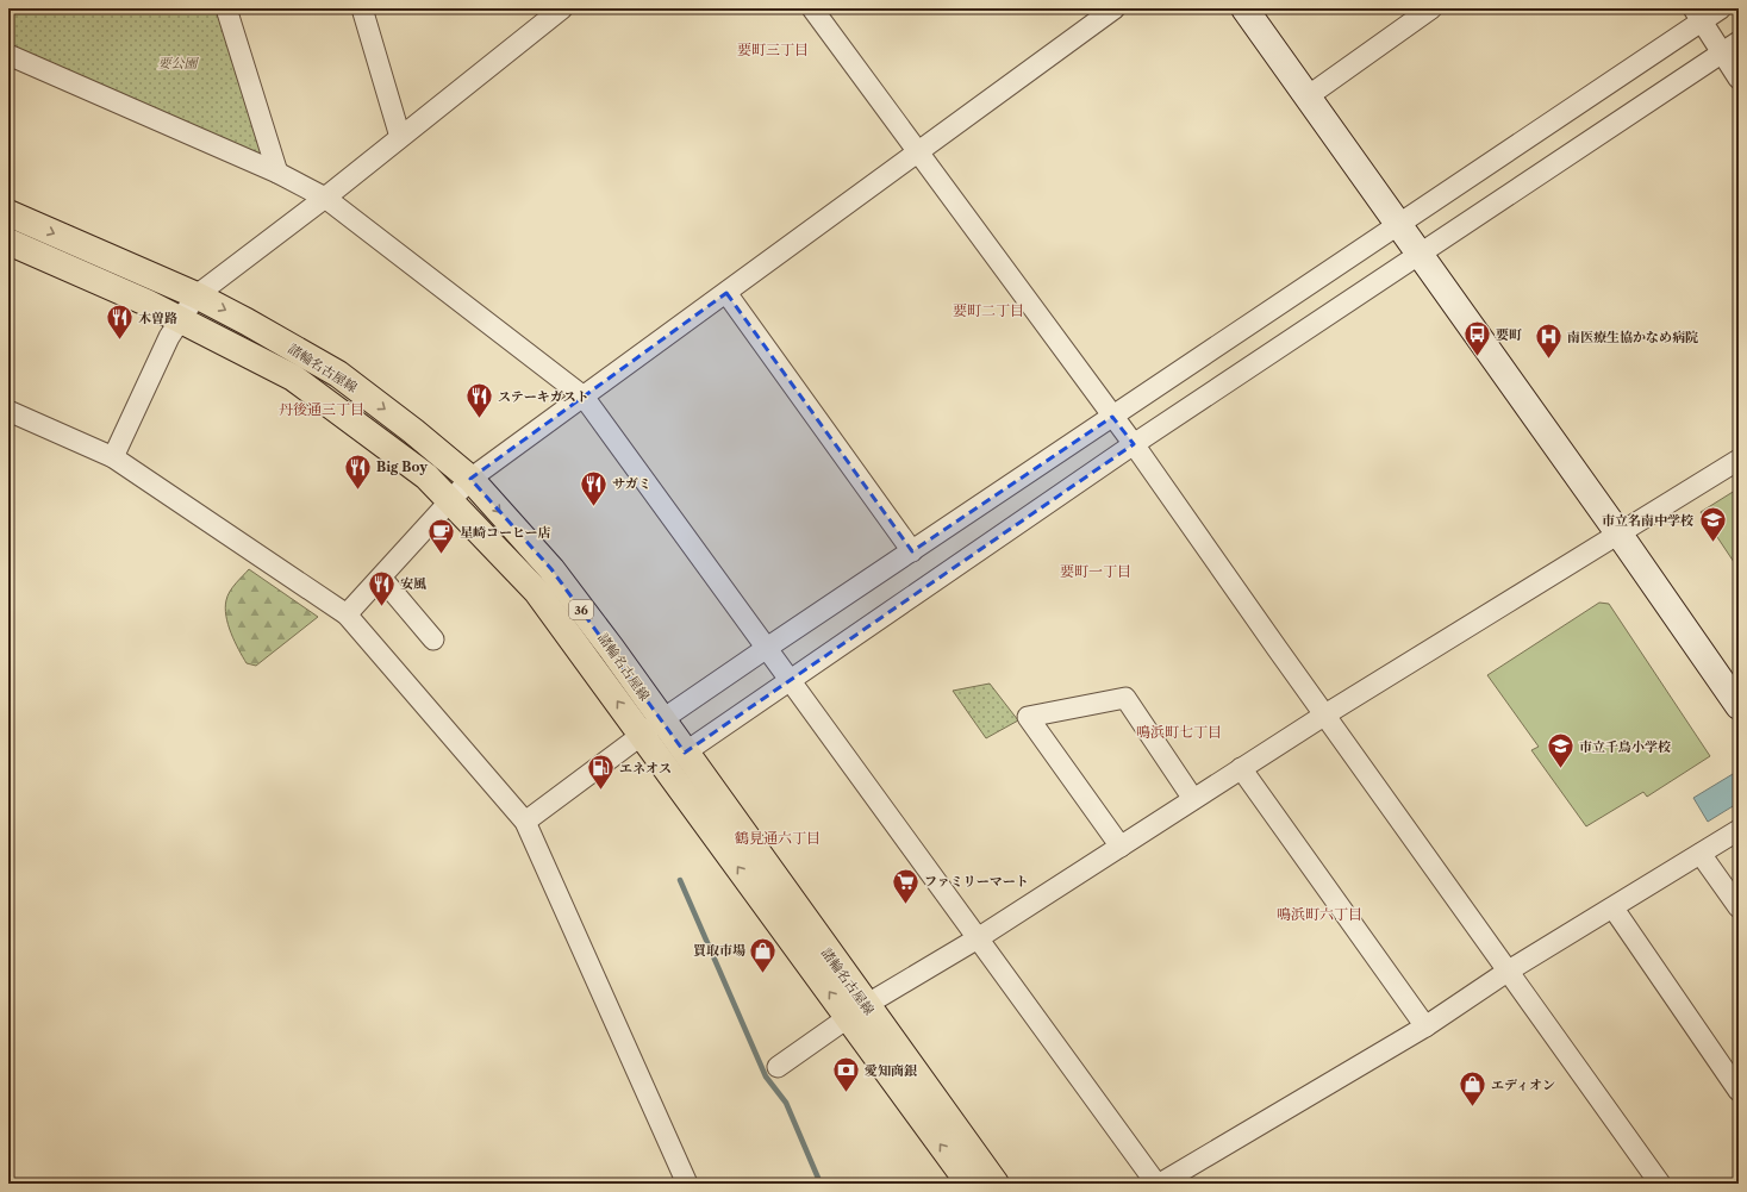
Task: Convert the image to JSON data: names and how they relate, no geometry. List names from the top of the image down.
{
  "streets": {
    "main road": ["諸輪名古屋線", "36"]
  },
  "districts": [
    "要町三丁目",
    "要町二丁目",
    "丹後通三丁目",
    "要町一丁目",
    "鳴浜町七丁目",
    "鶴見通六丁目",
    "鳴浜町六丁目"
  ],
  "parks": ["要公園"],
  "places": {
    "restaurant": [
      "木曽路",
      "ステーキガスト",
      "Big Boy",
      "サガミ",
      "安風"
    ],
    "bus stop": ["要町"],
    "hospital": ["南医療生協かなめ病院"],
    "school or university": ["市立名南中学校", "市立千鳥小学校"],
    "cafe": ["星崎コーヒー店"],
    "fuel station": ["エネオス"],
    "supermarket": ["ファミリーマート"],
    "shop": ["買取市場", "エディオン"],
    "bank": ["愛知商銀"]
  }
}
